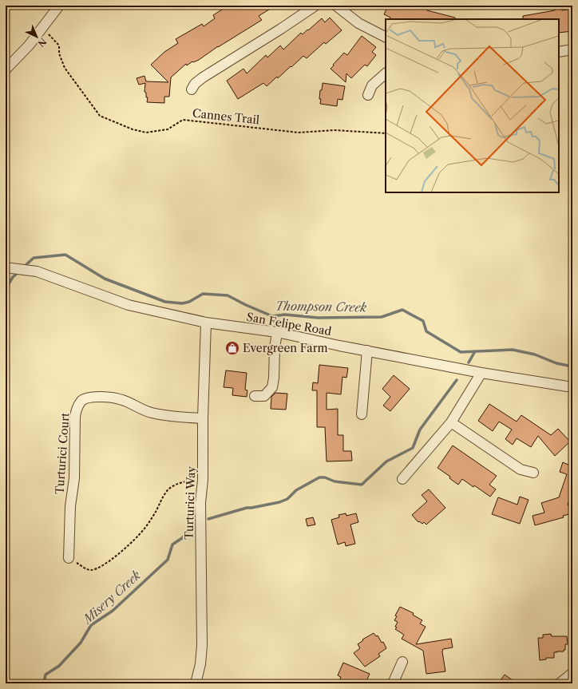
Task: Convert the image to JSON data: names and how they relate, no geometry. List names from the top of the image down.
{
  "streets": {
    "street": ["San Felipe Road", "Turturici Court", "Turturici Way"],
    "path": ["Cannes Trail"]
  },
  "crossings": [
    ["San Felipe Road", "Turturici Way"],
    ["Turturici Court", "Turturici Way"]
  ],
  "water": ["Thompson Creek", "Misery Creek"],
  "places": {
    "shop": ["Evergreen Farm"]
  },
  "north": "bottom right"
}
